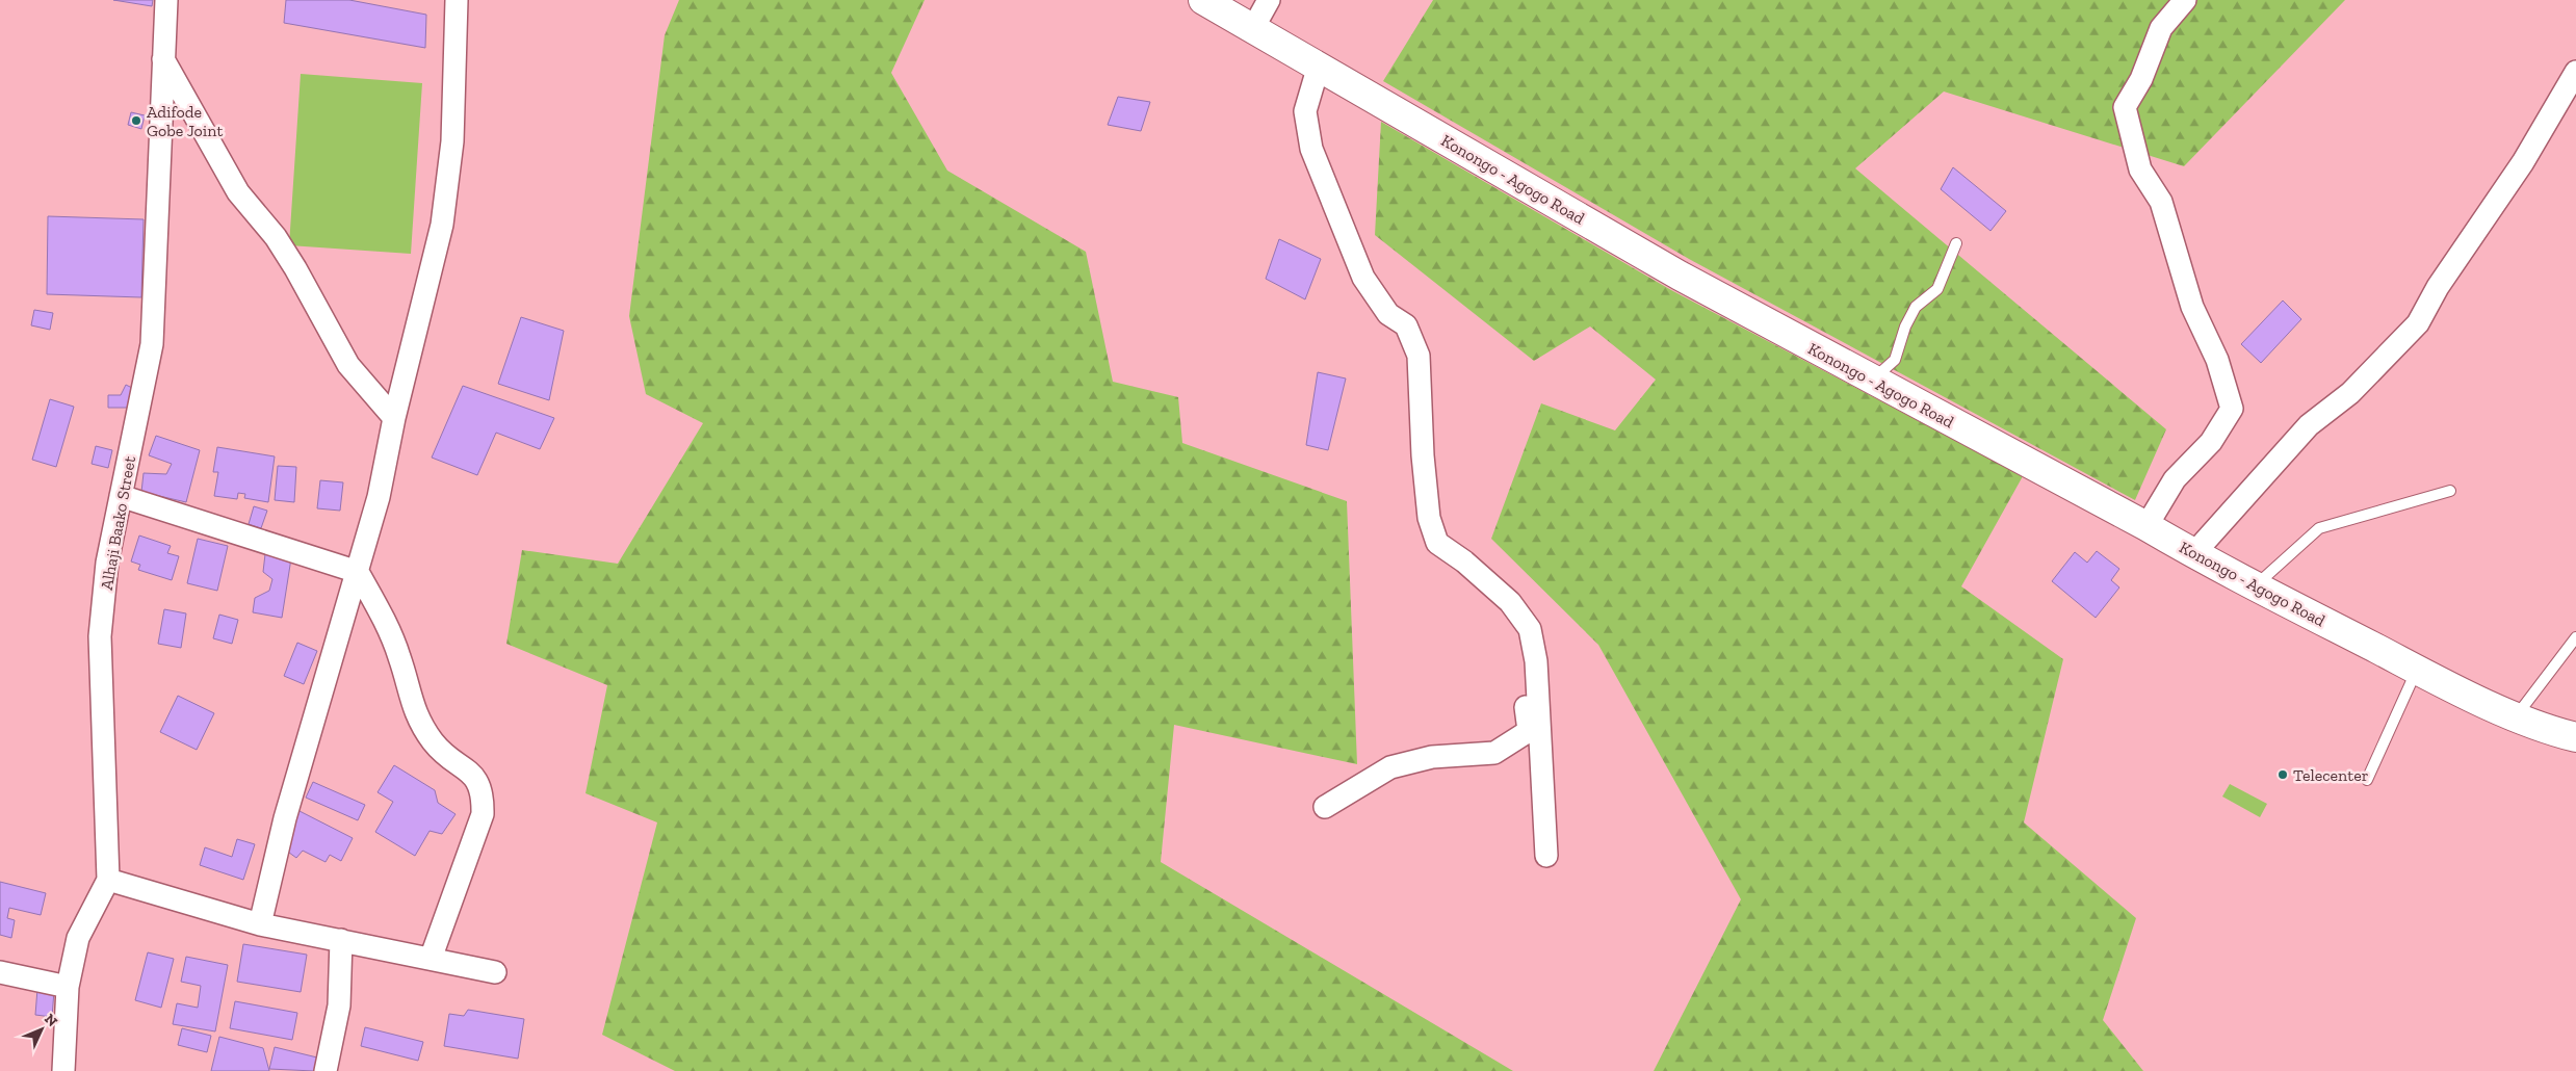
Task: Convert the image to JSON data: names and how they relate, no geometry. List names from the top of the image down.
{
  "streets": {
    "main road": ["Konongo - Agogo Road"],
    "street": ["Alhaji Baako Street"]
  },
  "places": ["Adifode Gobe Joint", "Telecenter"],
  "north": "top right"
}
